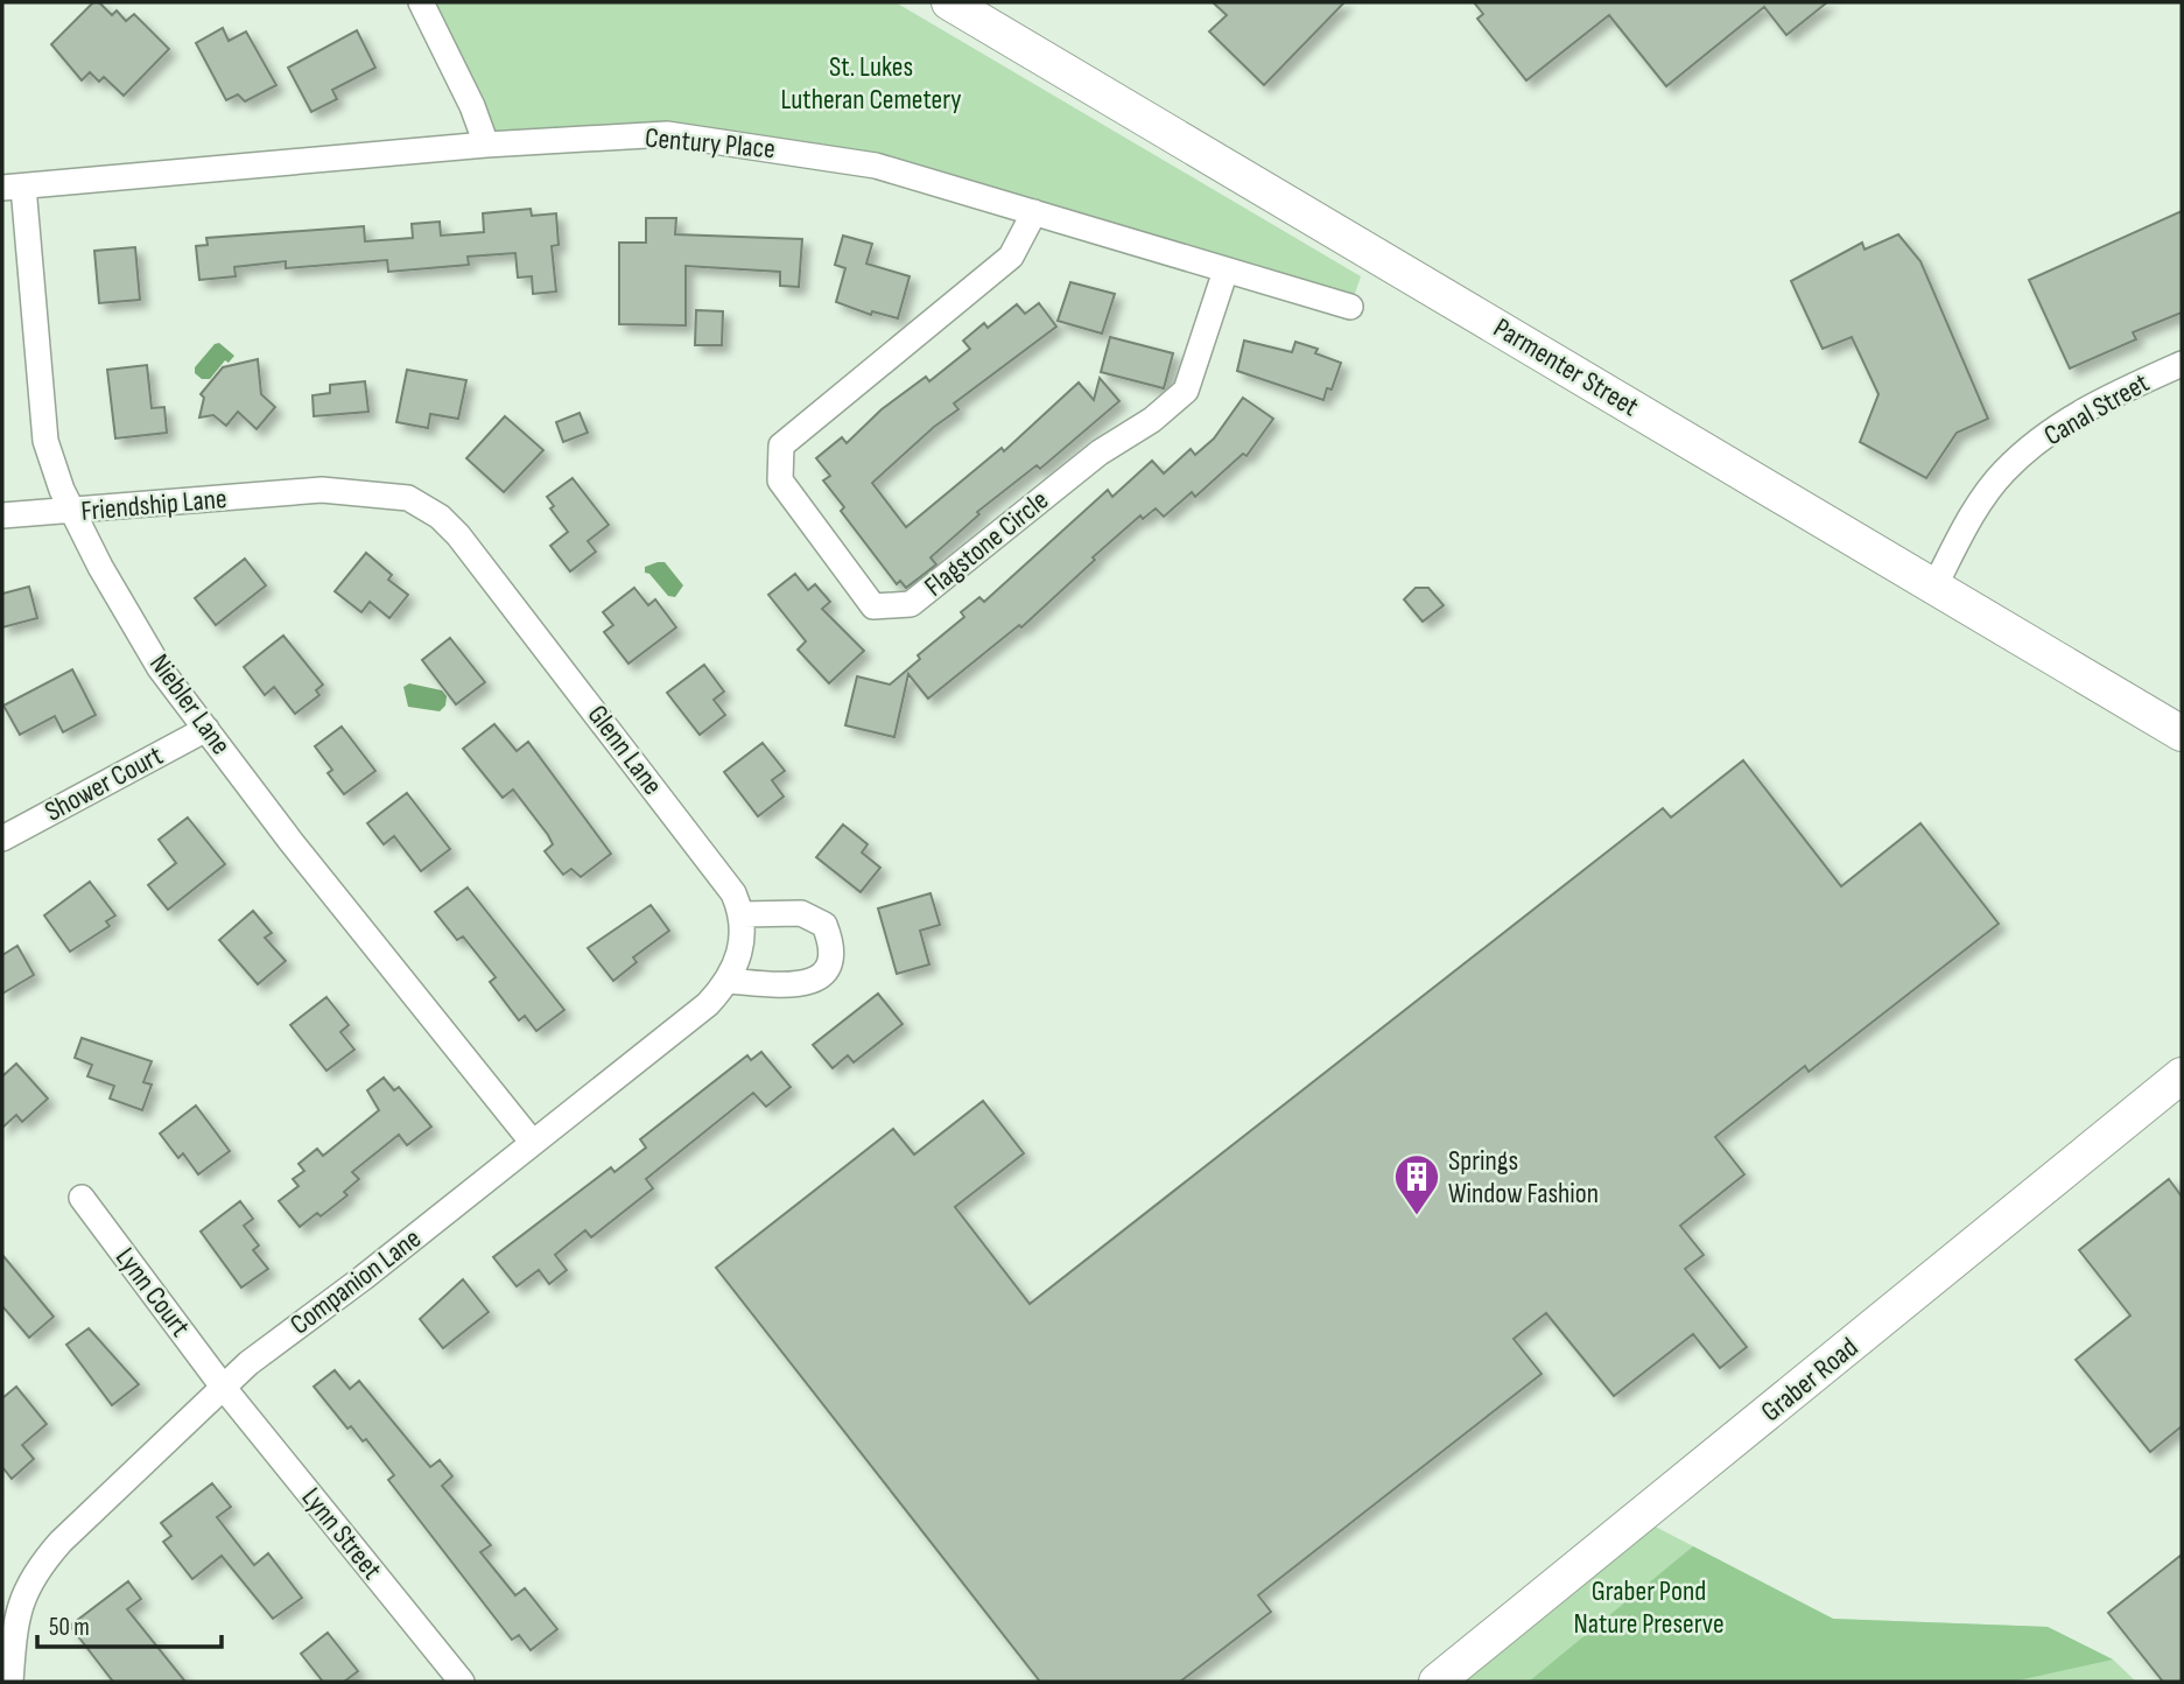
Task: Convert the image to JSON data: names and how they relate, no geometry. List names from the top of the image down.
{
  "streets": {
    "street": [
      "Century Place",
      "Parmenter Street",
      "Canal Street",
      "Friendship Lane",
      "Flagstone Circle",
      "Niebler Lane",
      "Glenn Lane",
      "Shower Court",
      "Companion Lane",
      "Lynn Court",
      "Graber Road",
      "Lynn Street"
    ]
  },
  "crossings": [
    ["Century Place", "Flagstone Circle"],
    ["Century Place", "Niebler Lane"],
    ["Parmenter Street", "Canal Street"],
    ["Friendship Lane", "Niebler Lane"],
    ["Friendship Lane", "Glenn Lane"],
    ["Niebler Lane", "Shower Court"],
    ["Niebler Lane", "Companion Lane"],
    ["Glenn Lane", "Companion Lane"],
    ["Companion Lane", "Lynn Court"],
    ["Companion Lane", "Lynn Street"],
    ["Lynn Court", "Lynn Street"]
  ],
  "parks": ["St. Lukes Lutheran Cemetery", "Graber Pond Nature Preserve"],
  "places": {
    "building": ["Springs Window Fashion"]
  },
  "scale_bar": "50 m"
}
